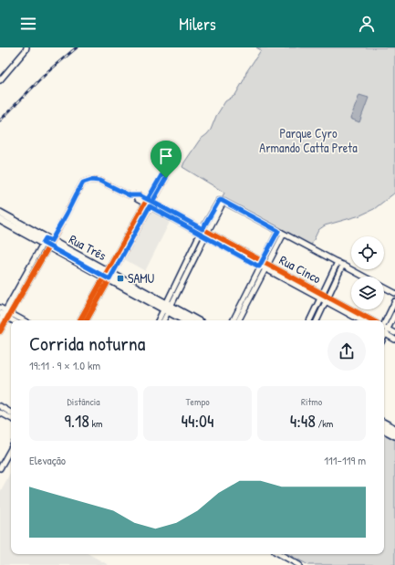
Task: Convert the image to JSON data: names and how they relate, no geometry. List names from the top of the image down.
{
  "streets": {
    "street": ["Rua Três", "Rua Cinco"]
  },
  "parks": ["Parque Cyro Armando Catta Preta"],
  "places": {
    "transit": ["SAMU"]
  },
  "page": {
    "header": "Milers",
    "heading": ["Corrida noturna", "19:11 · 9 × 1.0 km"],
    "stats": [
      ["Distância", "9.18 km"],
      ["Tempo", "44:04"],
      ["Ritmo", "4:48 /km"]
    ],
    "chart": ["Elevação", "111–119 m"]
  }
}
